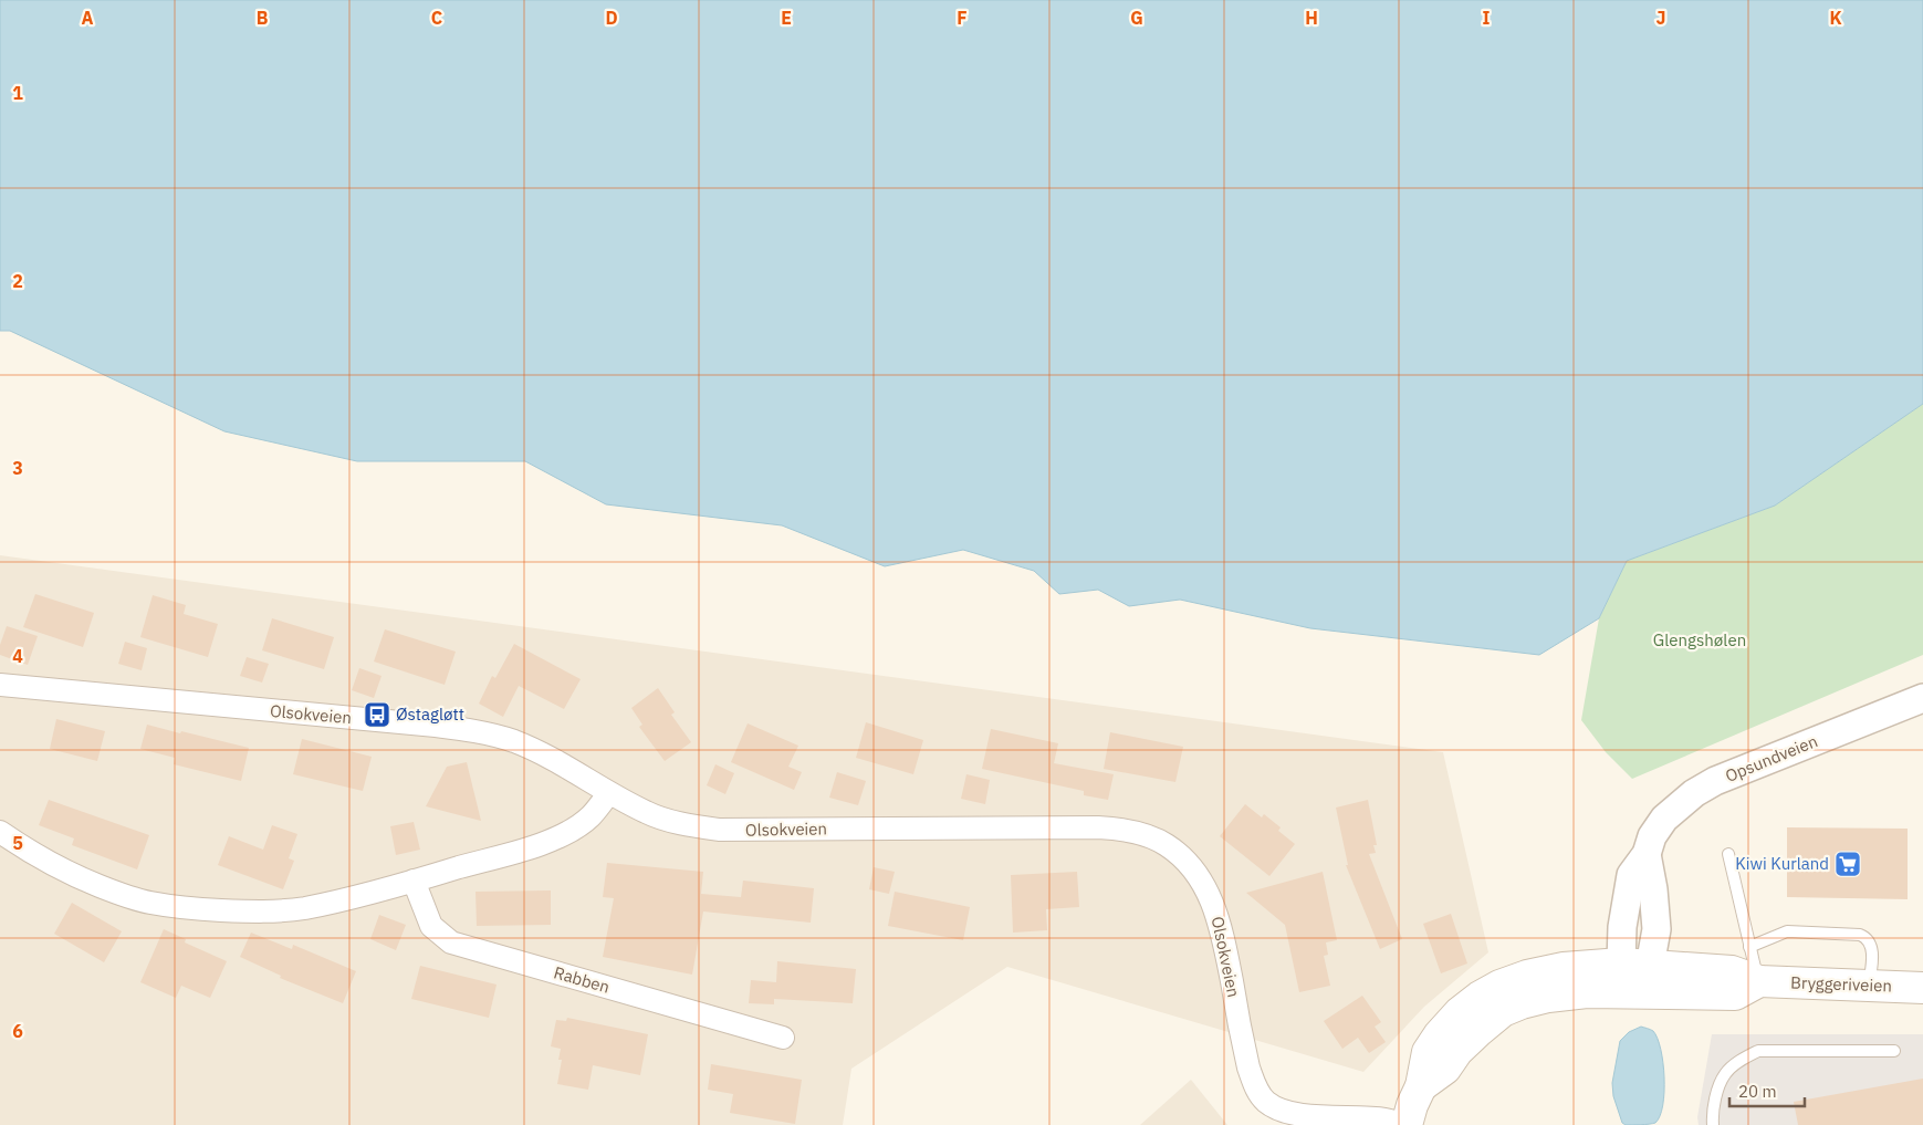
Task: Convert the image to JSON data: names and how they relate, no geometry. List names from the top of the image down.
{
  "streets": {
    "main road": ["Bryggeriveien"],
    "street": ["Olsokveien", "Opsundveien", "Rabben"]
  },
  "crossings": [
    ["Olsokveien", "Bryggeriveien"],
    ["Opsundveien", "Bryggeriveien"]
  ],
  "parks": ["Glengshølen"],
  "places": {
    "bus stop": ["Østagløtt"],
    "supermarket": ["Kiwi Kurland"]
  },
  "scale_bar": "20 m",
  "grid": {
    "columns": [
      "A",
      "B",
      "C",
      "D",
      "E",
      "F",
      "G",
      "H",
      "I",
      "J",
      "K"
    ],
    "rows": [
      "1",
      "2",
      "3",
      "4",
      "5",
      "6"
    ]
  }
}
